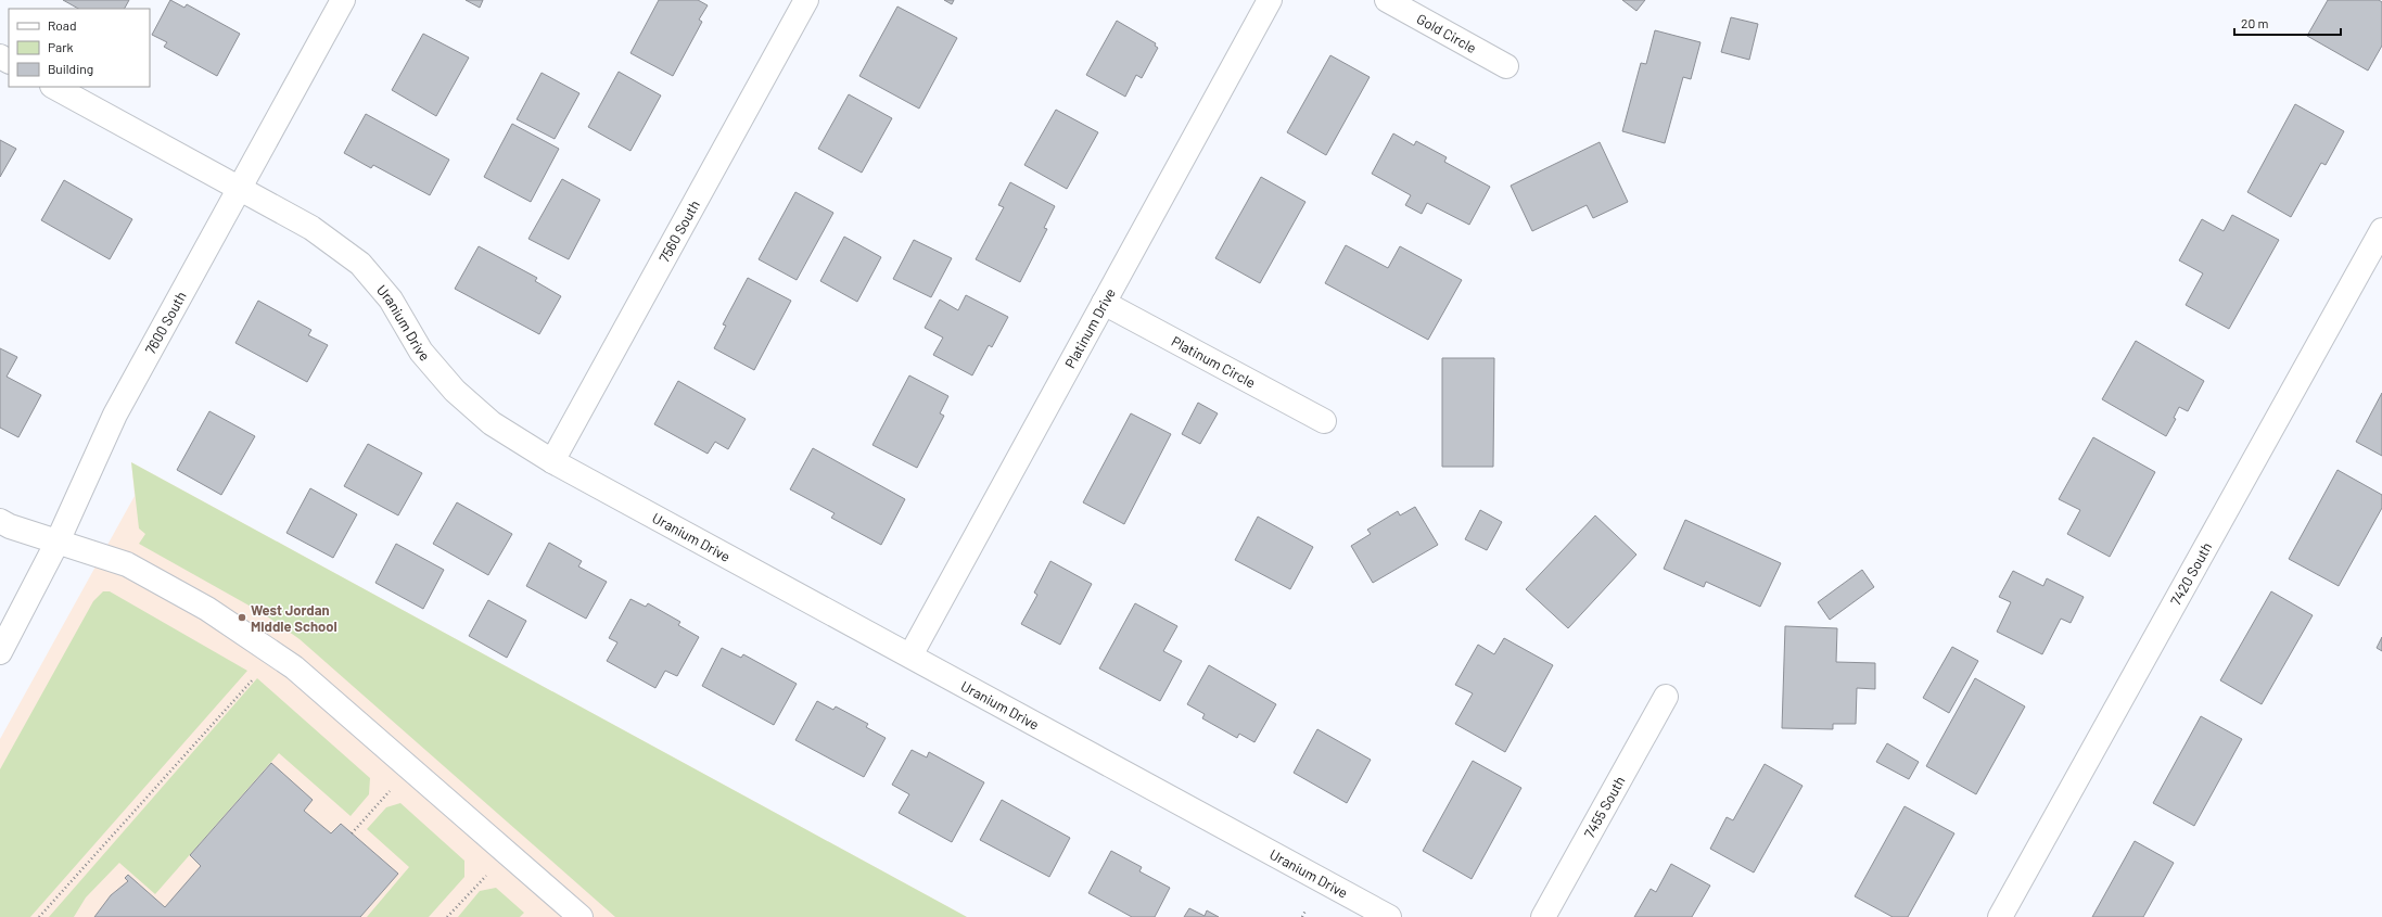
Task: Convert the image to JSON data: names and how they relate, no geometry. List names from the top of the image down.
{
  "streets": {
    "street": [
      "Gold Circle",
      "7560 South",
      "7600 South",
      "Uranium Drive",
      "Platinum Drive",
      "Platinum Circle",
      "7420 South",
      "7455 South"
    ]
  },
  "crossings": [
    ["7560 South", "Uranium Drive"],
    ["7600 South", "Uranium Drive"],
    ["Uranium Drive", "Platinum Drive"],
    ["Platinum Drive", "Platinum Circle"]
  ],
  "places": ["West Jordan Middle School"],
  "legend": ["Road", "Park", "Building"],
  "scale_bar": "20 m"
}
